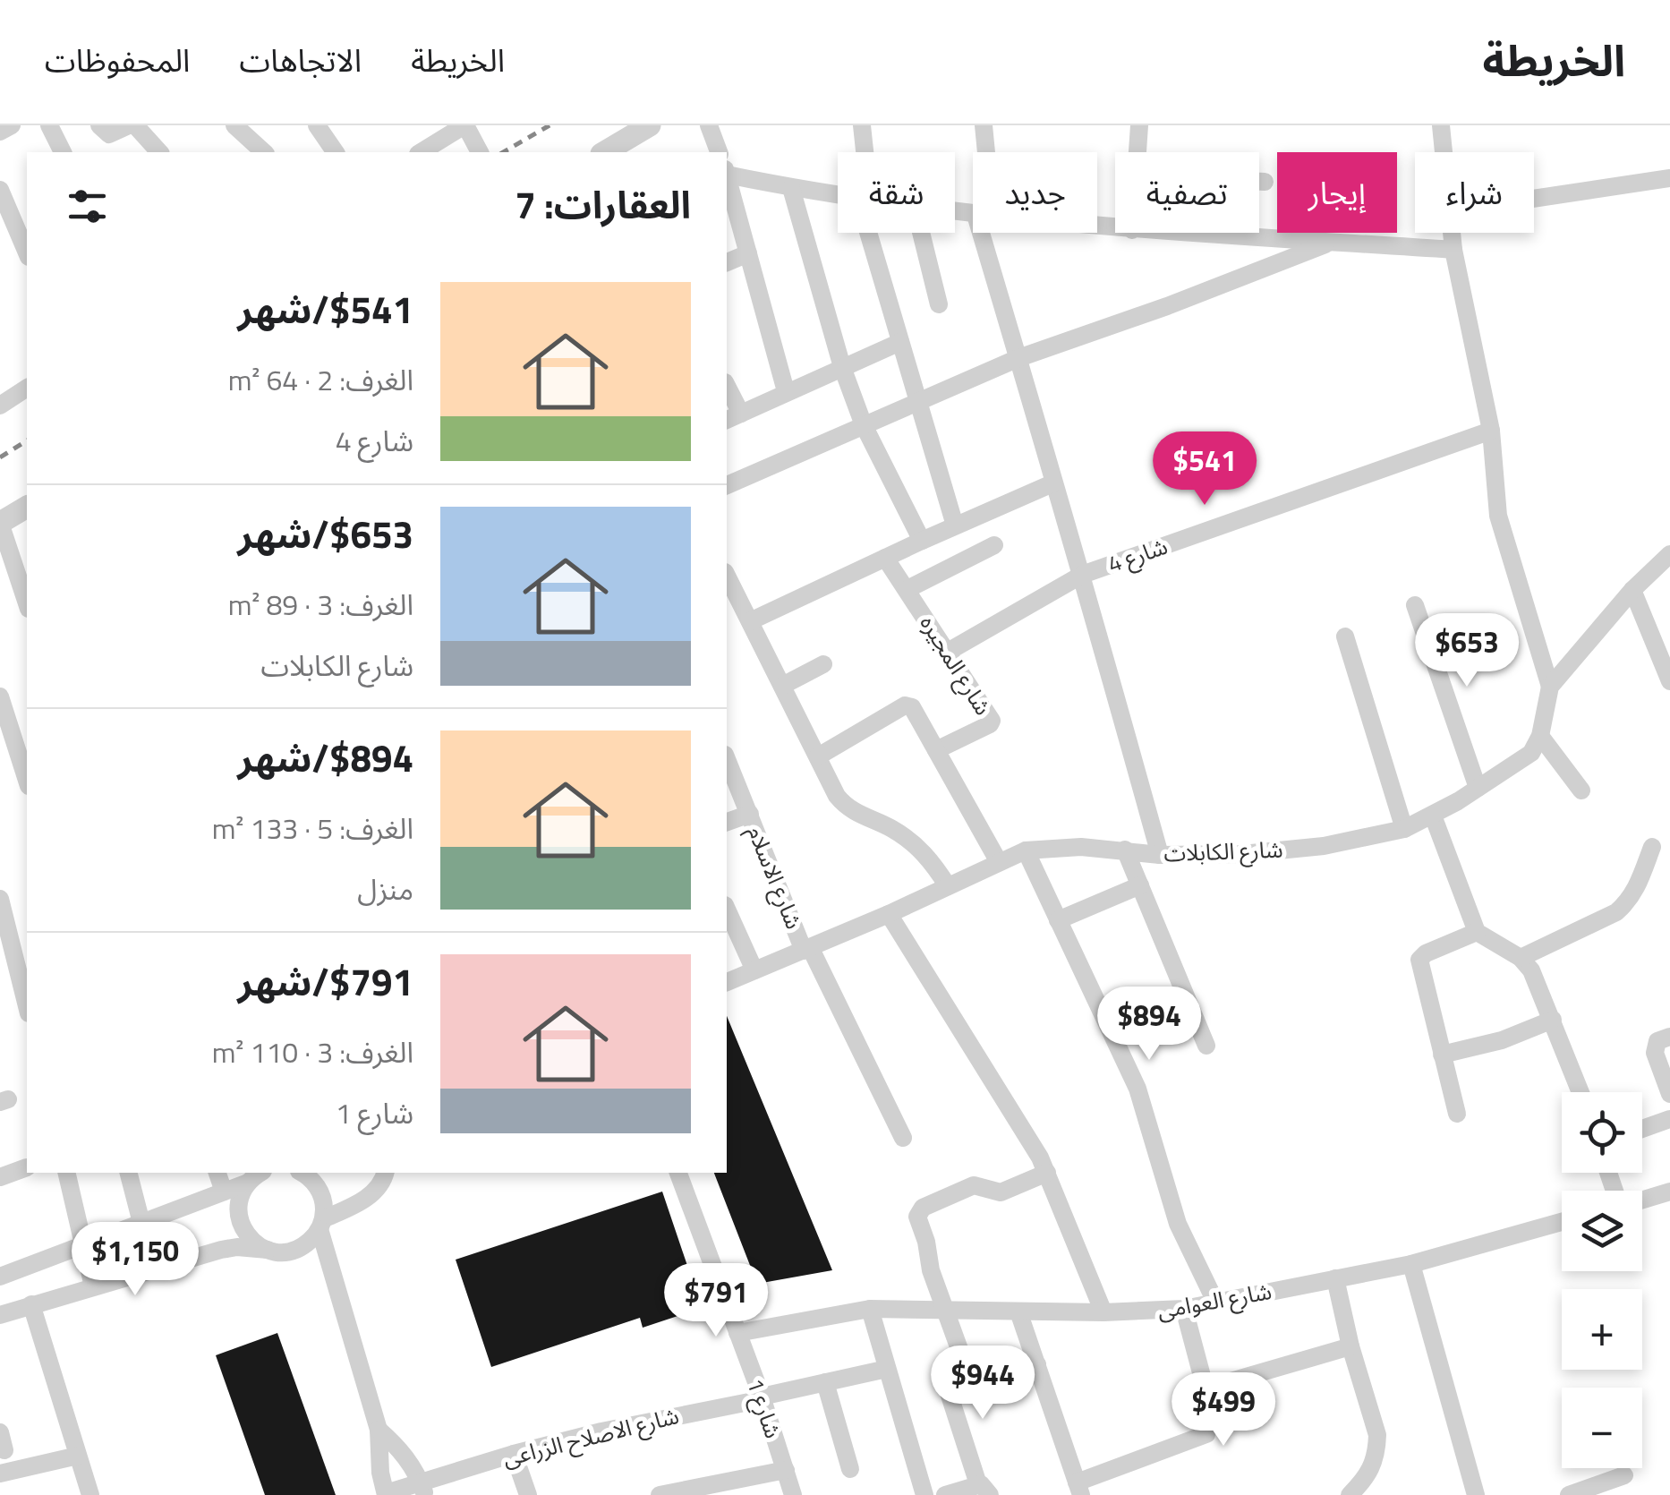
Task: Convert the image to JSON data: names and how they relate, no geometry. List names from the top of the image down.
{
  "streets": {
    "street": [
      "شارع 4",
      "شارع المجيره",
      "شارع الكابلات",
      "شارع الاسلام",
      "شارع العوامى",
      "شارع 1",
      "شارع الاصلاح الزراعى"
    ]
  },
  "crossings": [
    ["شارع 4", "شارع المجيره"],
    ["شارع الكابلات", "شارع الاسلام"],
    ["شارع العوامى", "شارع 1"],
    ["شارع 1", "شارع الاصلاح الزراعى"]
  ],
  "page": {
    "header": "الخريطة",
    "nav": ["الخريطة", "الاتجاهات", "المحفوظات"],
    "chip": [
      "شراء",
      "إيجار",
      "تصفية",
      "جديد",
      "شقة"
    ],
    "heading": "العقارات: 7",
    "list": [
      {
        "name": "$541/شهر",
        "note": "الغرف: 2 · 64 m² · شارع 4"
      },
      {
        "name": "$653/شهر",
        "note": "الغرف: 3 · 89 m² · شارع الكابلات"
      },
      {
        "name": "$894/شهر",
        "note": "الغرف: 5 · 133 m² · منزل"
      },
      {
        "name": "$791/شهر",
        "note": "الغرف: 3 · 110 m² · شارع 1"
      }
    ],
    "price": [
      "$541",
      "$653",
      "$894",
      "$1,150",
      "$791",
      "$944",
      "$499"
    ],
    "map_buttons": ["+", "−"]
  }
}
